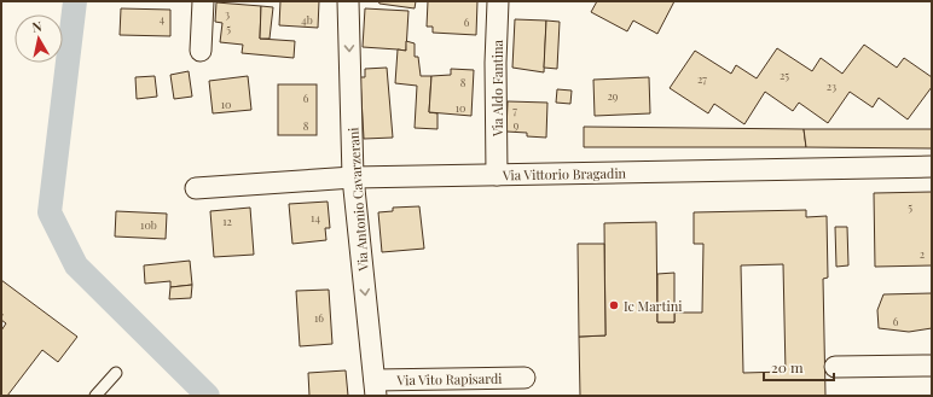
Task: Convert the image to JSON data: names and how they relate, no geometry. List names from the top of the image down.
{
  "streets": {
    "street": [
      "Via Aldo Fantina",
      "Via Vittorio Bragadin",
      "Via Antonio Cavarzerani",
      "Via Vito Rapisardi"
    ]
  },
  "crossings": [
    ["Via Aldo Fantina", "Via Vittorio Bragadin"],
    ["Via Vittorio Bragadin", "Via Antonio Cavarzerani"],
    ["Via Antonio Cavarzerani", "Via Vito Rapisardi"]
  ],
  "one_way": ["Via Antonio Cavarzerani"],
  "places": ["Ic Martini"],
  "house_numbers": [
    "3",
    "4",
    "4b",
    "6",
    "5",
    "25",
    "27",
    "8",
    "23",
    "29",
    "6",
    "10",
    "10",
    "7",
    "9",
    "8",
    "5",
    "14",
    "12",
    "10b",
    "2",
    "16",
    "6"
  ],
  "scale_bar": "20 m",
  "north": "top"
}
